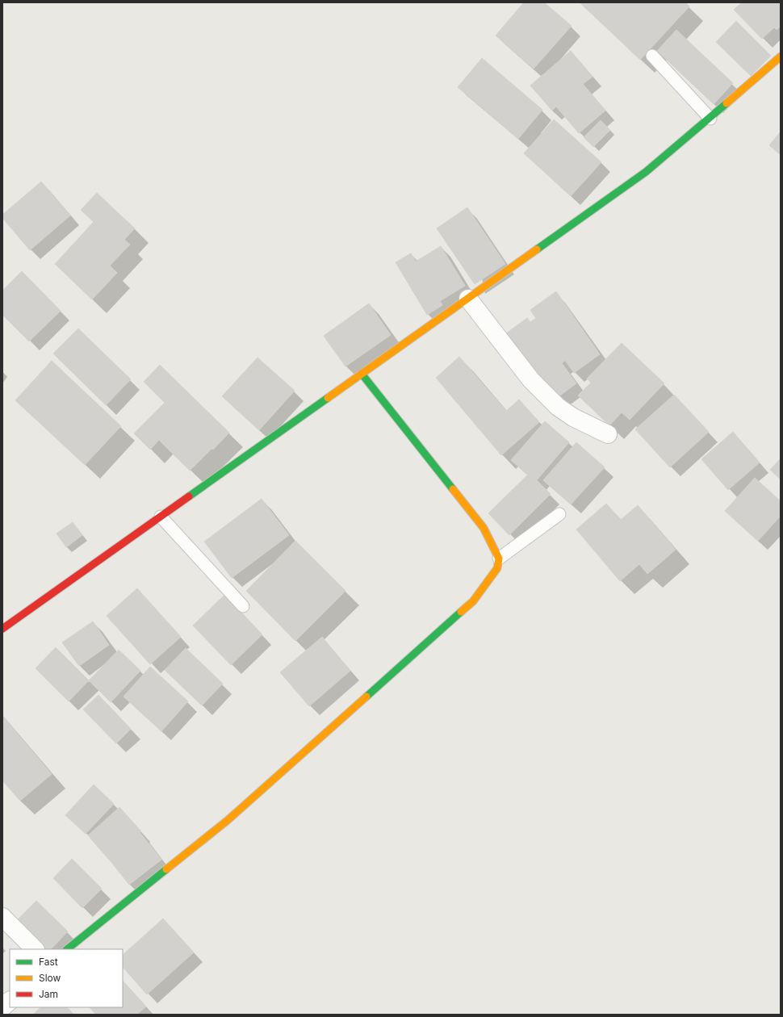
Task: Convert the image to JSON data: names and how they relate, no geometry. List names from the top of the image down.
{
  "legend": ["Fast", "Slow", "Jam"]
}
